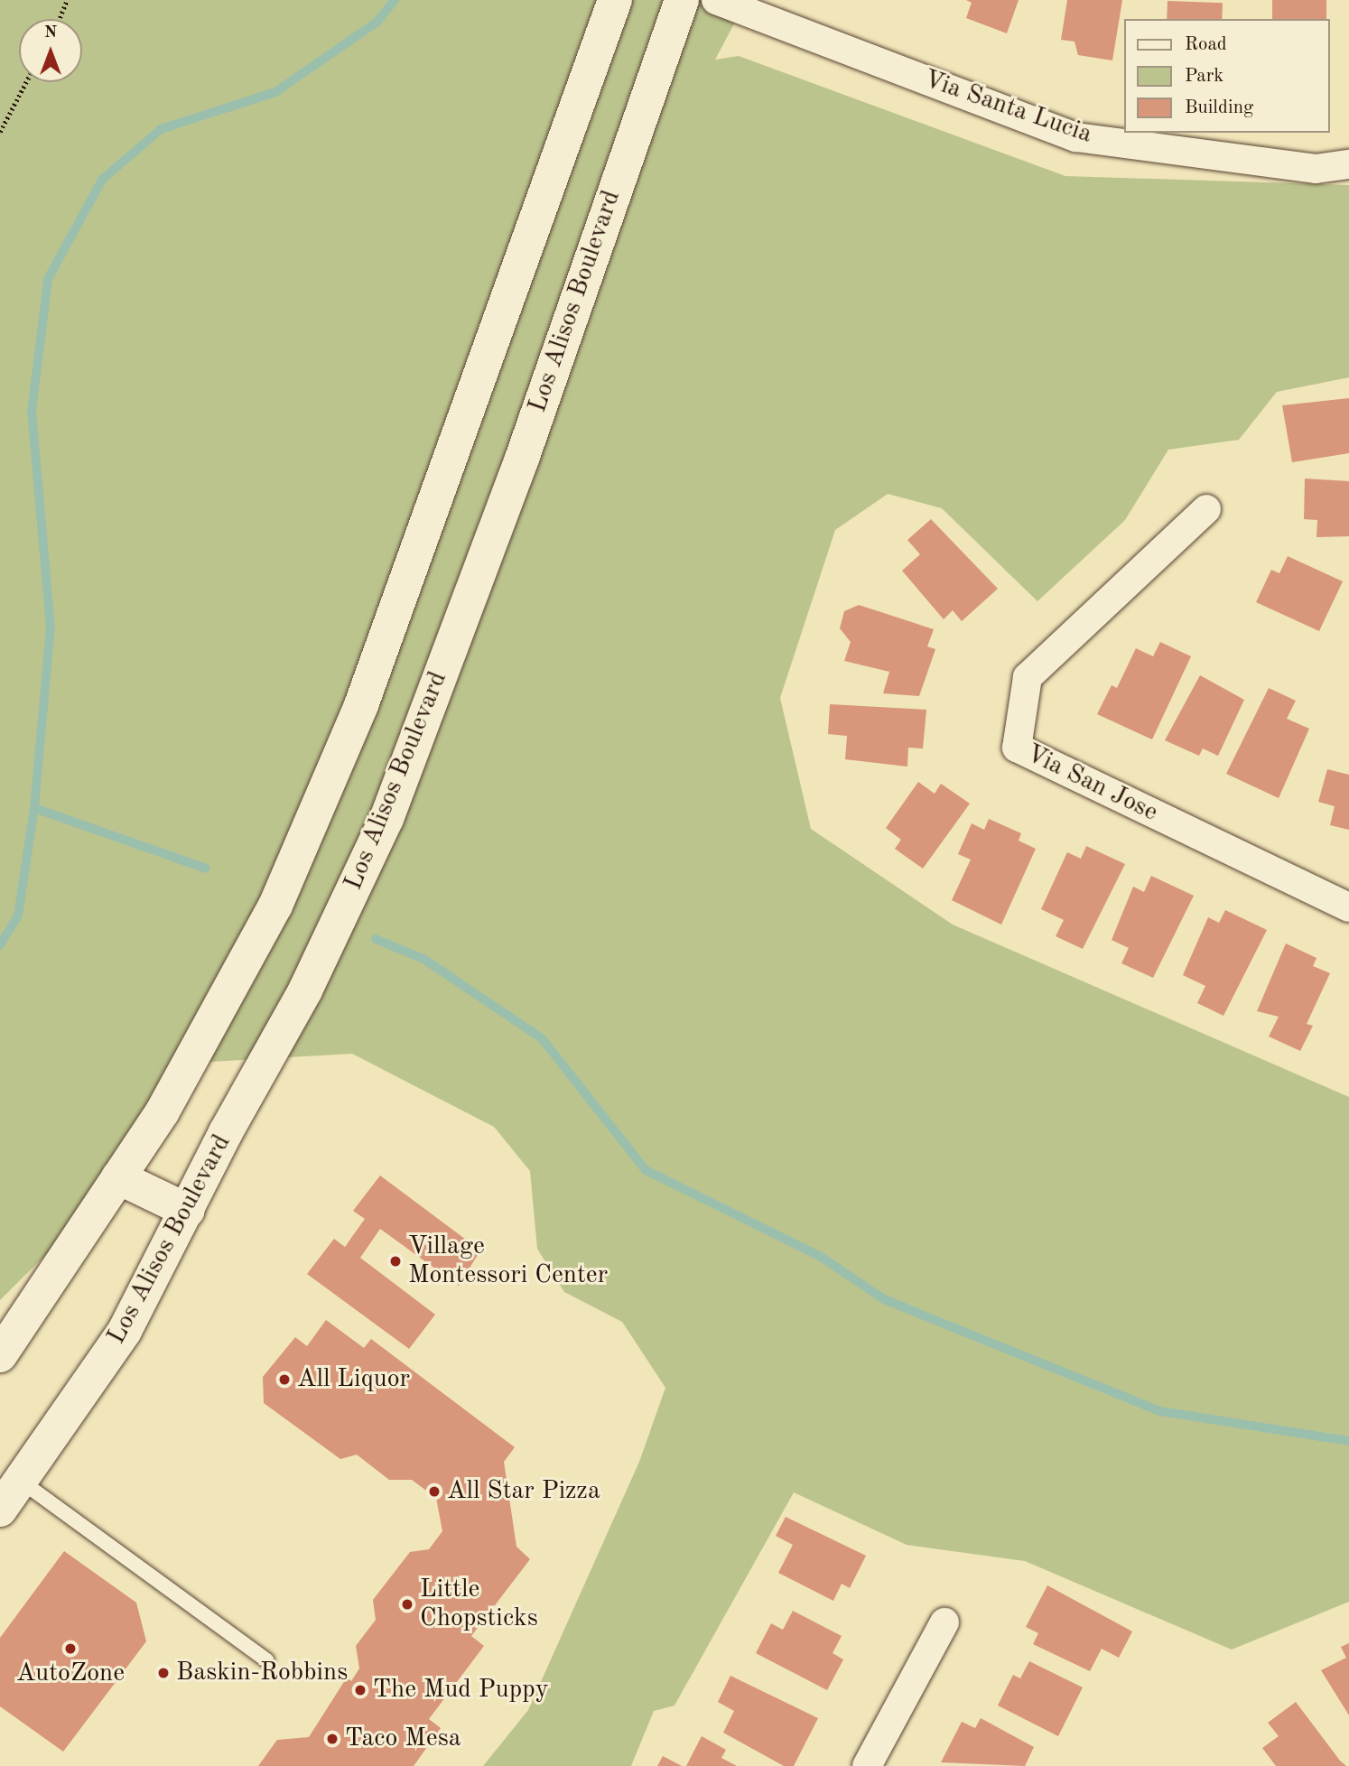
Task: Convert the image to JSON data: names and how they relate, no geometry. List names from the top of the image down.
{
  "streets": {
    "main road": ["Los Alisos Boulevard"],
    "street": ["Via Santa Lucia", "Via San Jose"]
  },
  "places": [
    "Village Montessori Center",
    "All Liquor",
    "All Star Pizza",
    "Little Chopsticks",
    "AutoZone",
    "Baskin-Robbins",
    "The Mud Puppy",
    "Taco Mesa"
  ],
  "legend": ["Road", "Park", "Building"],
  "north": "top"
}
